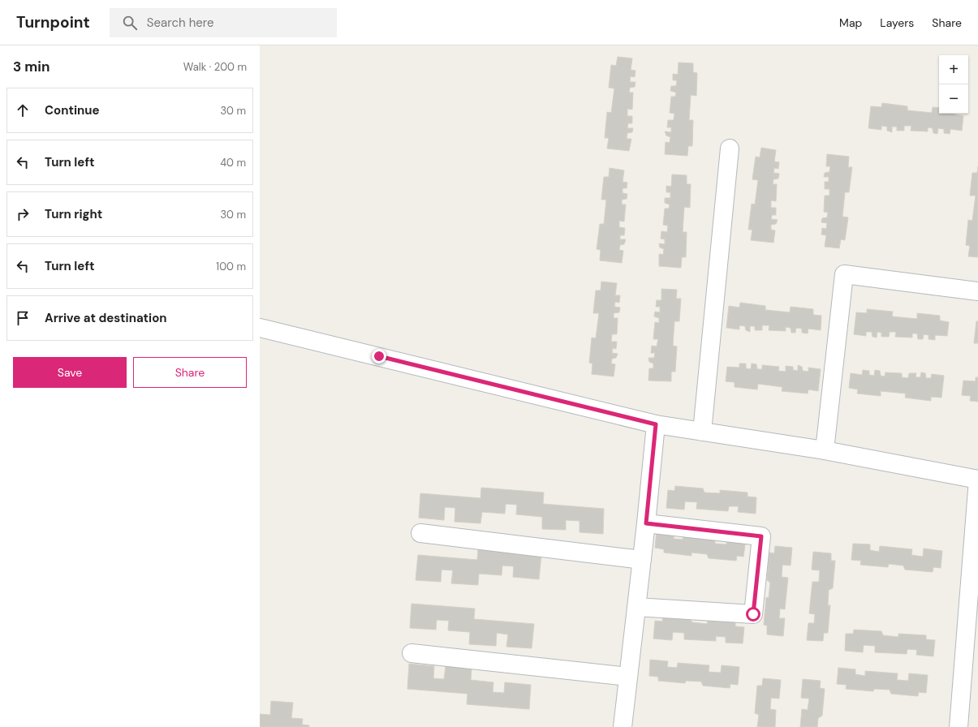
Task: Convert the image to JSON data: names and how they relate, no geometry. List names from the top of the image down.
{
  "page": {
    "header": "Turnpoint",
    "search": "Search here",
    "nav": ["Map", "Layers", "Share"],
    "heading": ["3 min", "Walk · 200 m"],
    "map_buttons": ["+", "−"],
    "list": [
      ["Continue", "30 m"],
      ["Turn left", "40 m"],
      ["Turn right", "30 m"],
      ["Turn left", "100 m"],
      "Arrive at destination"
    ],
    "buttons": ["Save", "Share"]
  }
}
